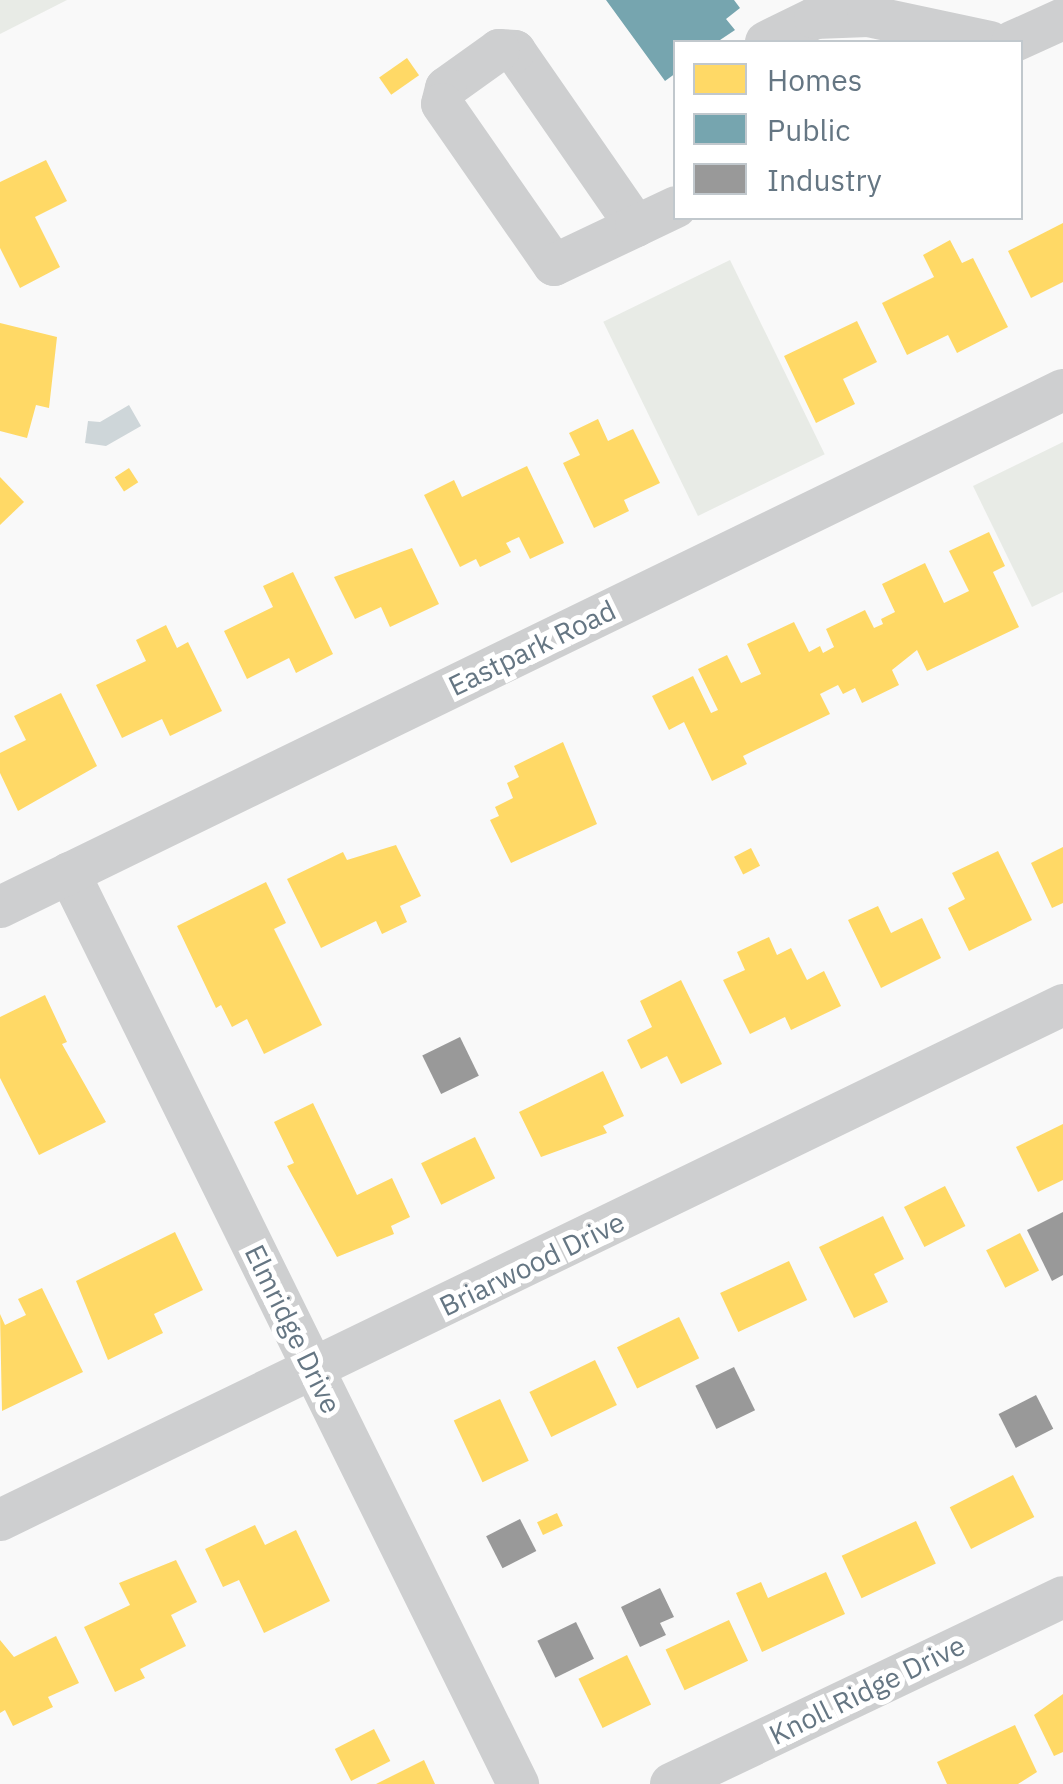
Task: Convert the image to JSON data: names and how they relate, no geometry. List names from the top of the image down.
{
  "streets": {
    "street": [
      "Eastpark Road",
      "Briarwood Drive",
      "Elmridge Drive",
      "Knoll Ridge Drive"
    ]
  },
  "crossings": [
    ["Eastpark Road", "Elmridge Drive"],
    ["Briarwood Drive", "Elmridge Drive"]
  ],
  "legend": ["Homes", "Public", "Industry"]
}
